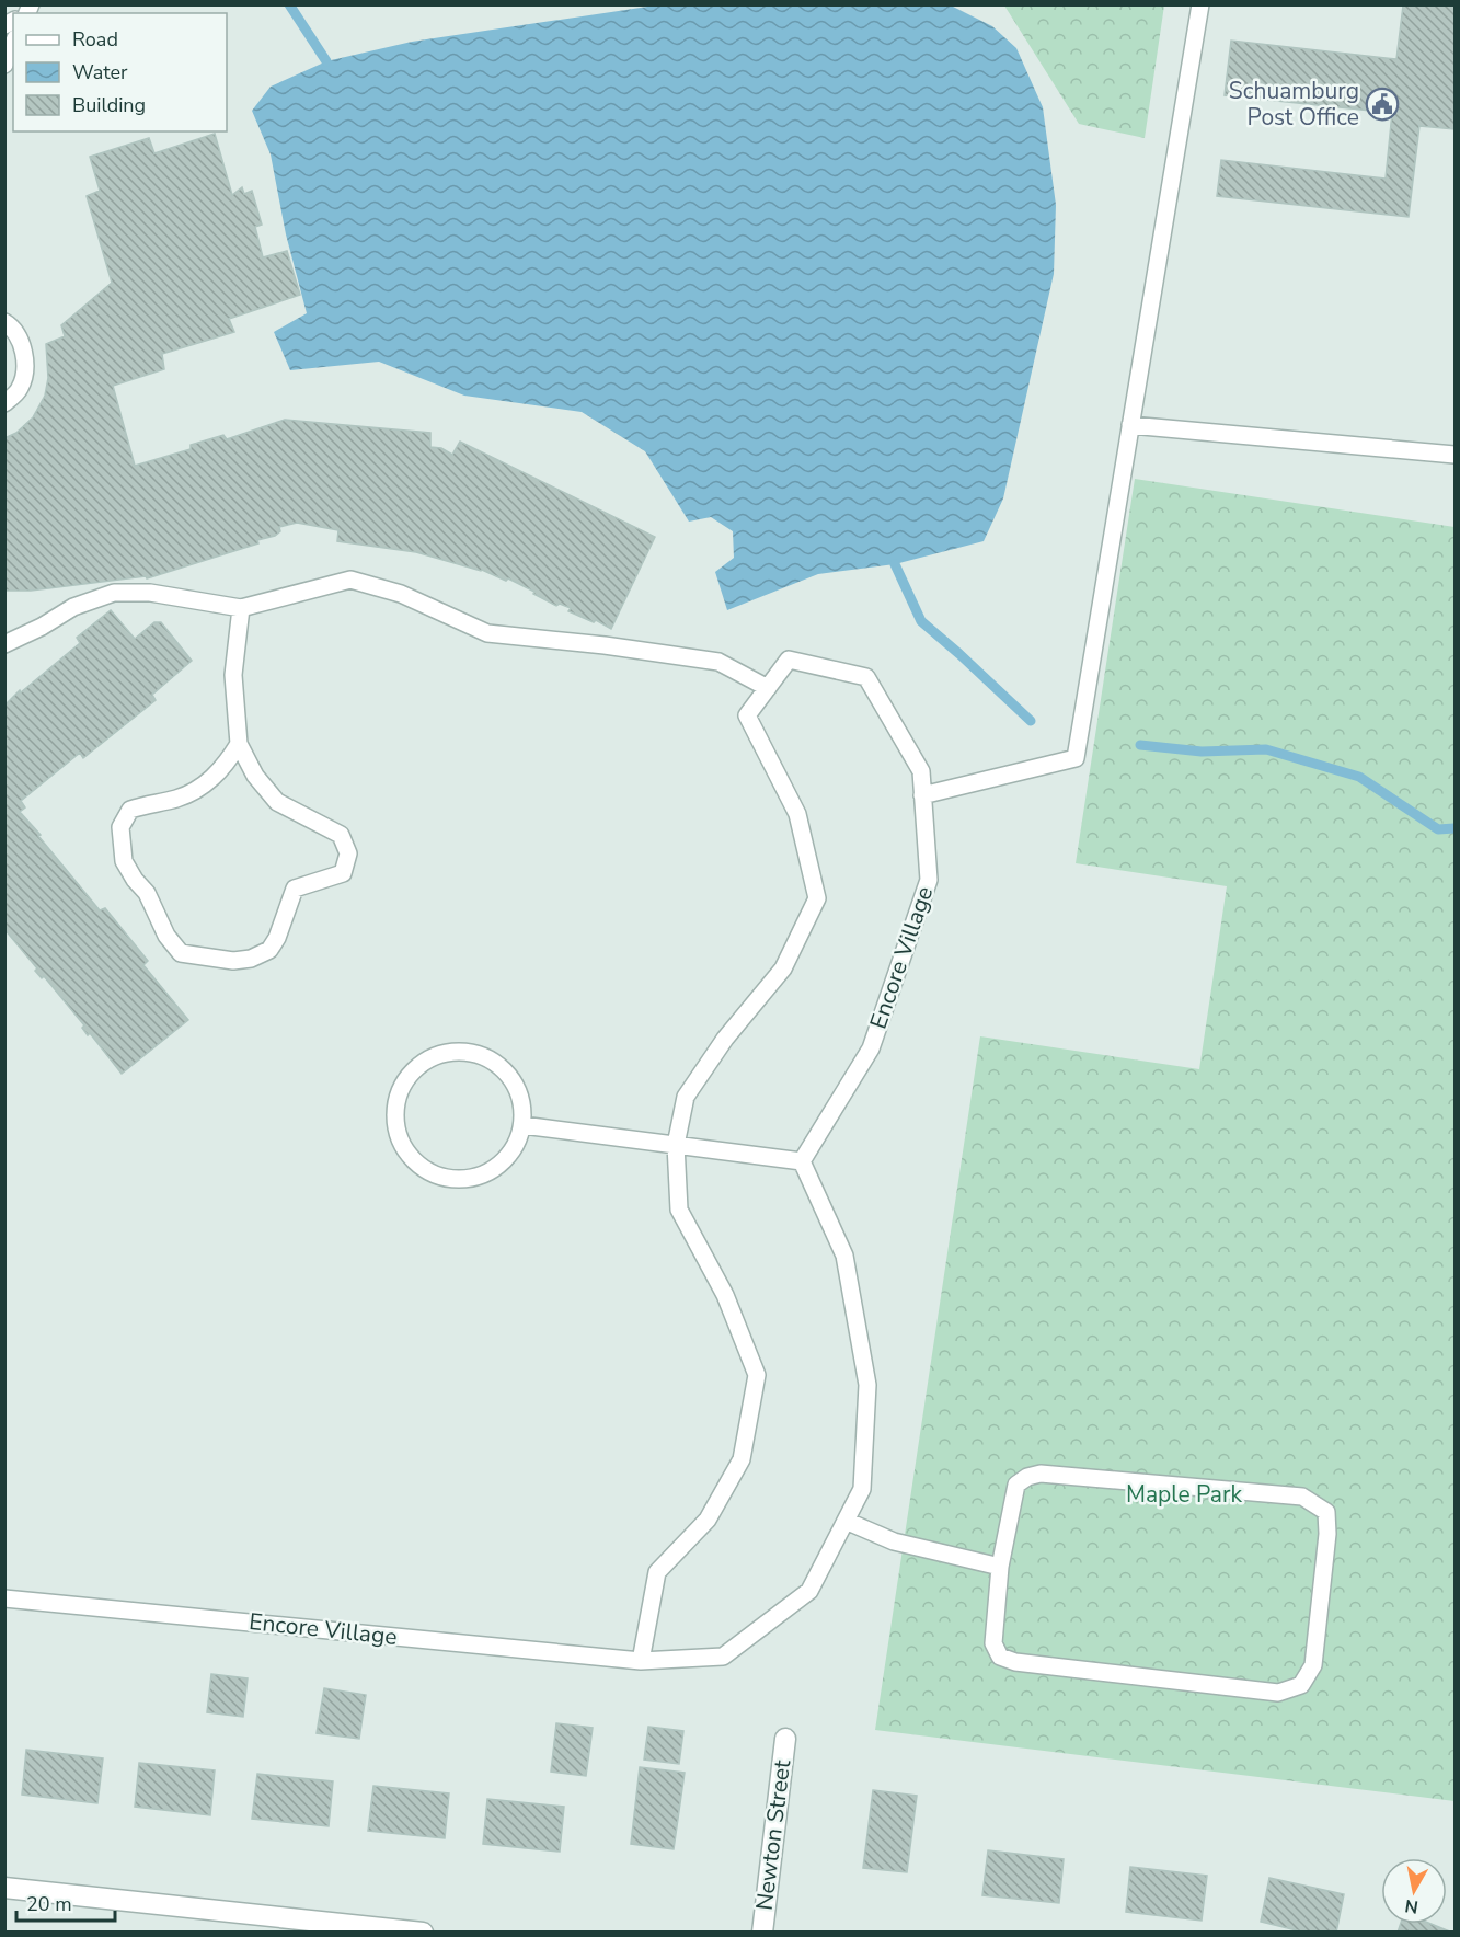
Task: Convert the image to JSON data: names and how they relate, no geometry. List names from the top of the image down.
{
  "streets": {
    "street": ["Newton Street"],
    "lane": ["Encore Village"]
  },
  "parks": ["Maple Park"],
  "places": {
    "public building": ["Schuamburg Post Office"]
  },
  "legend": ["Road", "Water", "Building"],
  "scale_bar": "20 m",
  "north": "bottom"
}
